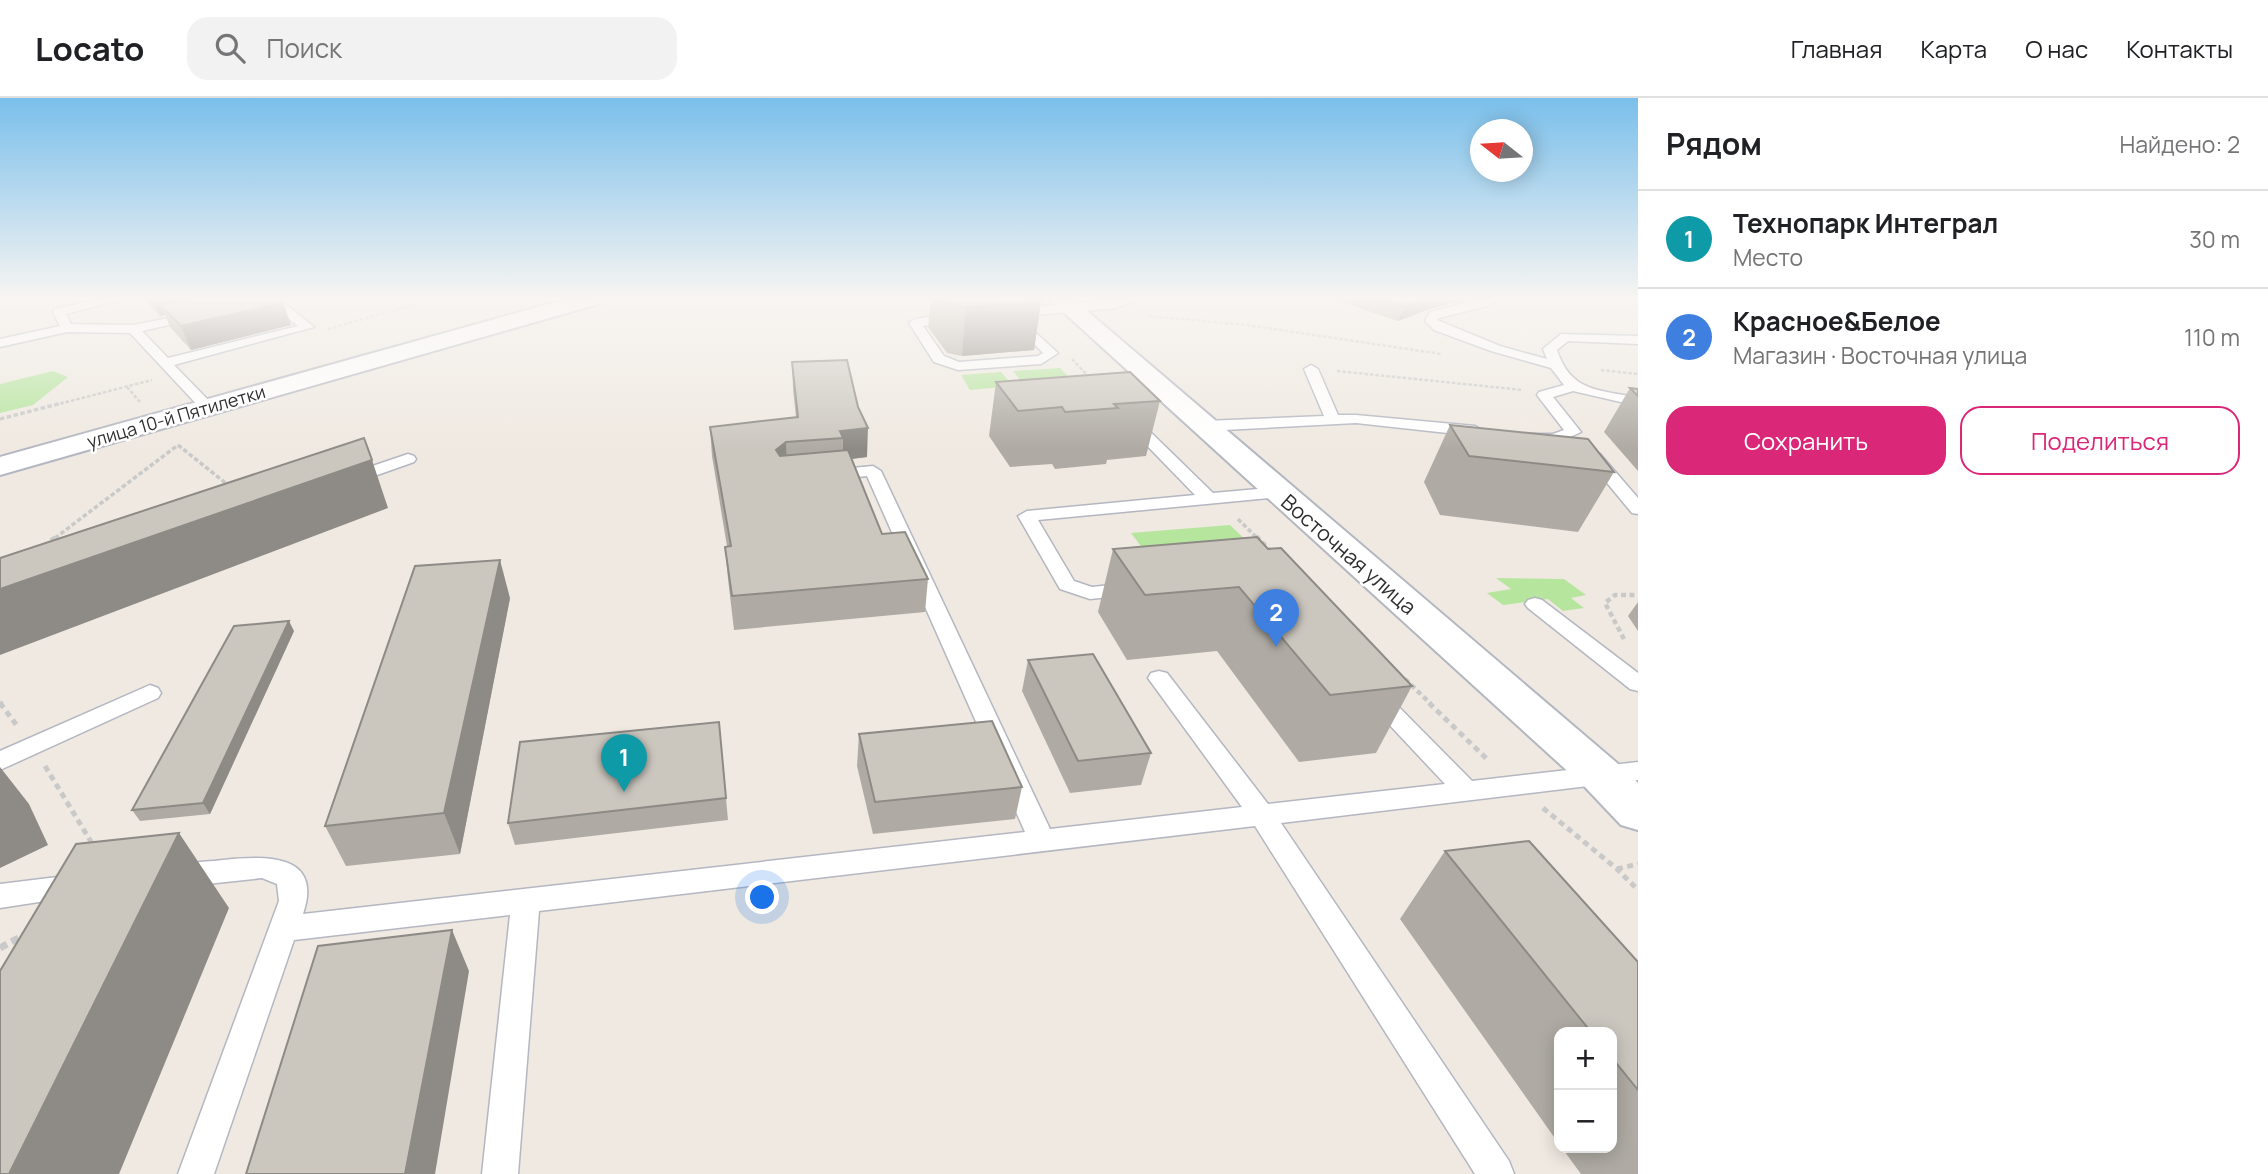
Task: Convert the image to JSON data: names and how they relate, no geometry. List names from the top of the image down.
{
  "streets": {
    "street": ["улица 10-й Пятилетки", "Восточная улица"]
  },
  "north": "left",
  "page": {
    "header": "Locato",
    "search": "Поиск",
    "nav": [
      "Главная",
      "Карта",
      "О нас",
      "Контакты"
    ],
    "heading": ["Рядом", "Найдено: 2"],
    "list": [
      {
        "mark": "1",
        "name": "Технопарк Интеграл",
        "note": "Место",
        "value": "30 m"
      },
      {
        "mark": "2",
        "name": "Красное&Белое",
        "note": "Магазин · Восточная улица",
        "value": "110 m"
      }
    ],
    "buttons": ["Сохранить", "Поделиться"],
    "pins": ["2", "1"],
    "map_buttons": ["+", "−"]
  }
}
